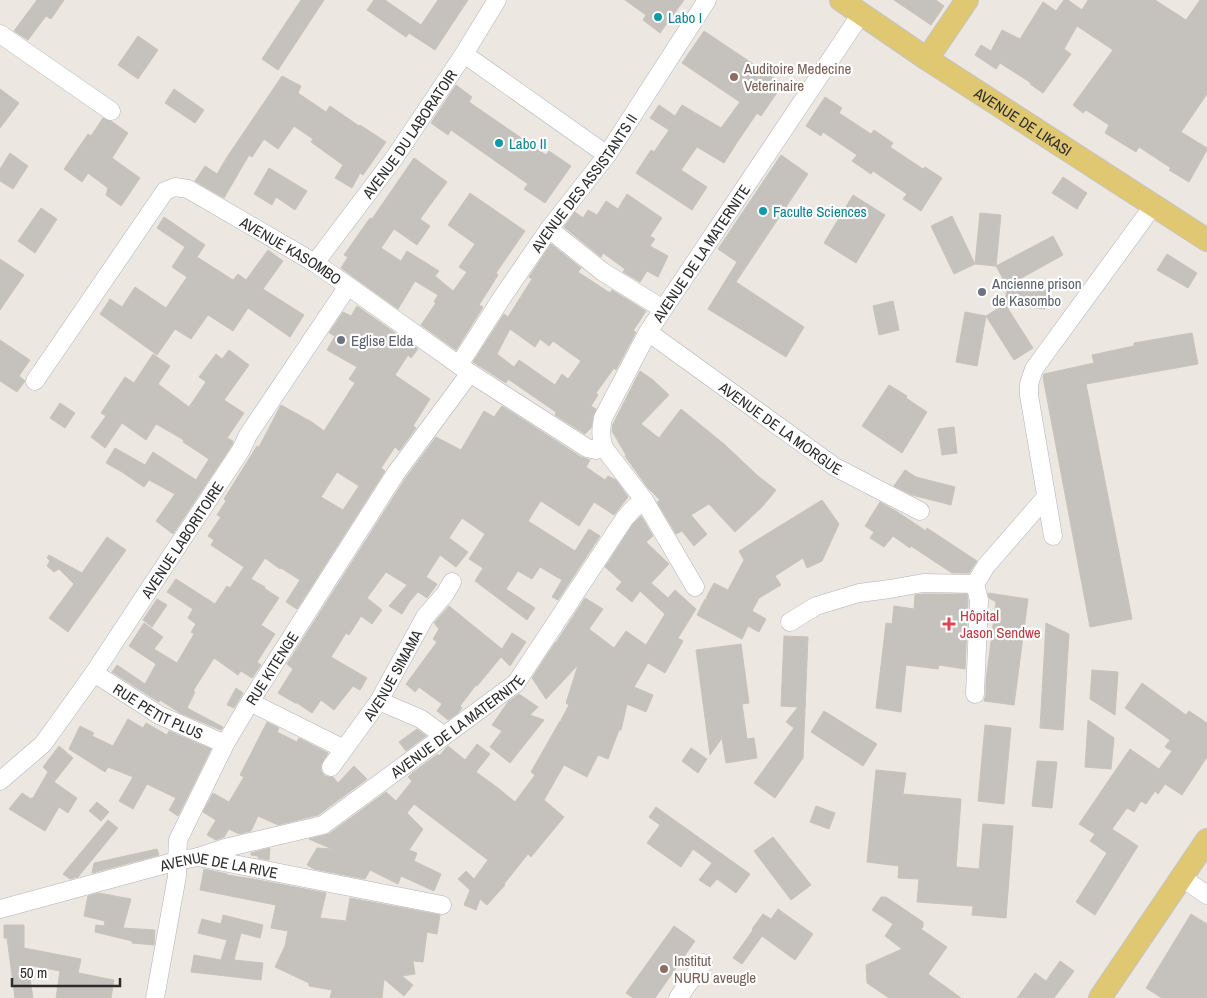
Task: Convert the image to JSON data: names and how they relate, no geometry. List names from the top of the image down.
{
  "streets": {
    "main road": ["AVENUE DE LIKASI"],
    "street": [
      "AVENUE DU LABORATOIR",
      "AVENUE DES ASSISTANTS II",
      "AVENUE KASOMBO",
      "AVENUE DE LA MATERNITE",
      "AVENUE DE LA MORGUE",
      "AVENUE LABORITOIRE",
      "RUE KITENGE",
      "AVENUE SIMAMA",
      "RUE PETIT PLUS",
      "AVENUE DE LA RIVE"
    ]
  },
  "crossings": [
    ["AVENUE DE LIKASI", "AVENUE DE LA MATERNITE"],
    ["AVENUE DU LABORATOIR", "AVENUE KASOMBO"],
    ["AVENUE DES ASSISTANTS II", "AVENUE KASOMBO"],
    ["AVENUE DES ASSISTANTS II", "RUE KITENGE"],
    ["AVENUE KASOMBO", "AVENUE DE LA MATERNITE"],
    ["AVENUE KASOMBO", "AVENUE LABORITOIRE"],
    ["AVENUE KASOMBO", "RUE KITENGE"],
    ["AVENUE DE LA MATERNITE", "AVENUE DE LA MORGUE"],
    ["AVENUE DE LA MATERNITE", "AVENUE DE LA RIVE"],
    ["AVENUE LABORITOIRE", "RUE PETIT PLUS"],
    ["RUE KITENGE", "RUE PETIT PLUS"],
    ["RUE KITENGE", "AVENUE DE LA RIVE"]
  ],
  "places": {
    "other": [
      "Labo I",
      "Auditoire Medecine Veterinaire",
      "Labo II",
      "Faculte Sciences",
      "Ancienne prison de Kasombo",
      "Eglise Elda",
      "Institut NURU aveugle"
    ],
    "health": ["Hôpital Jason Sendwe"]
  },
  "scale_bar": "50 m"
}
